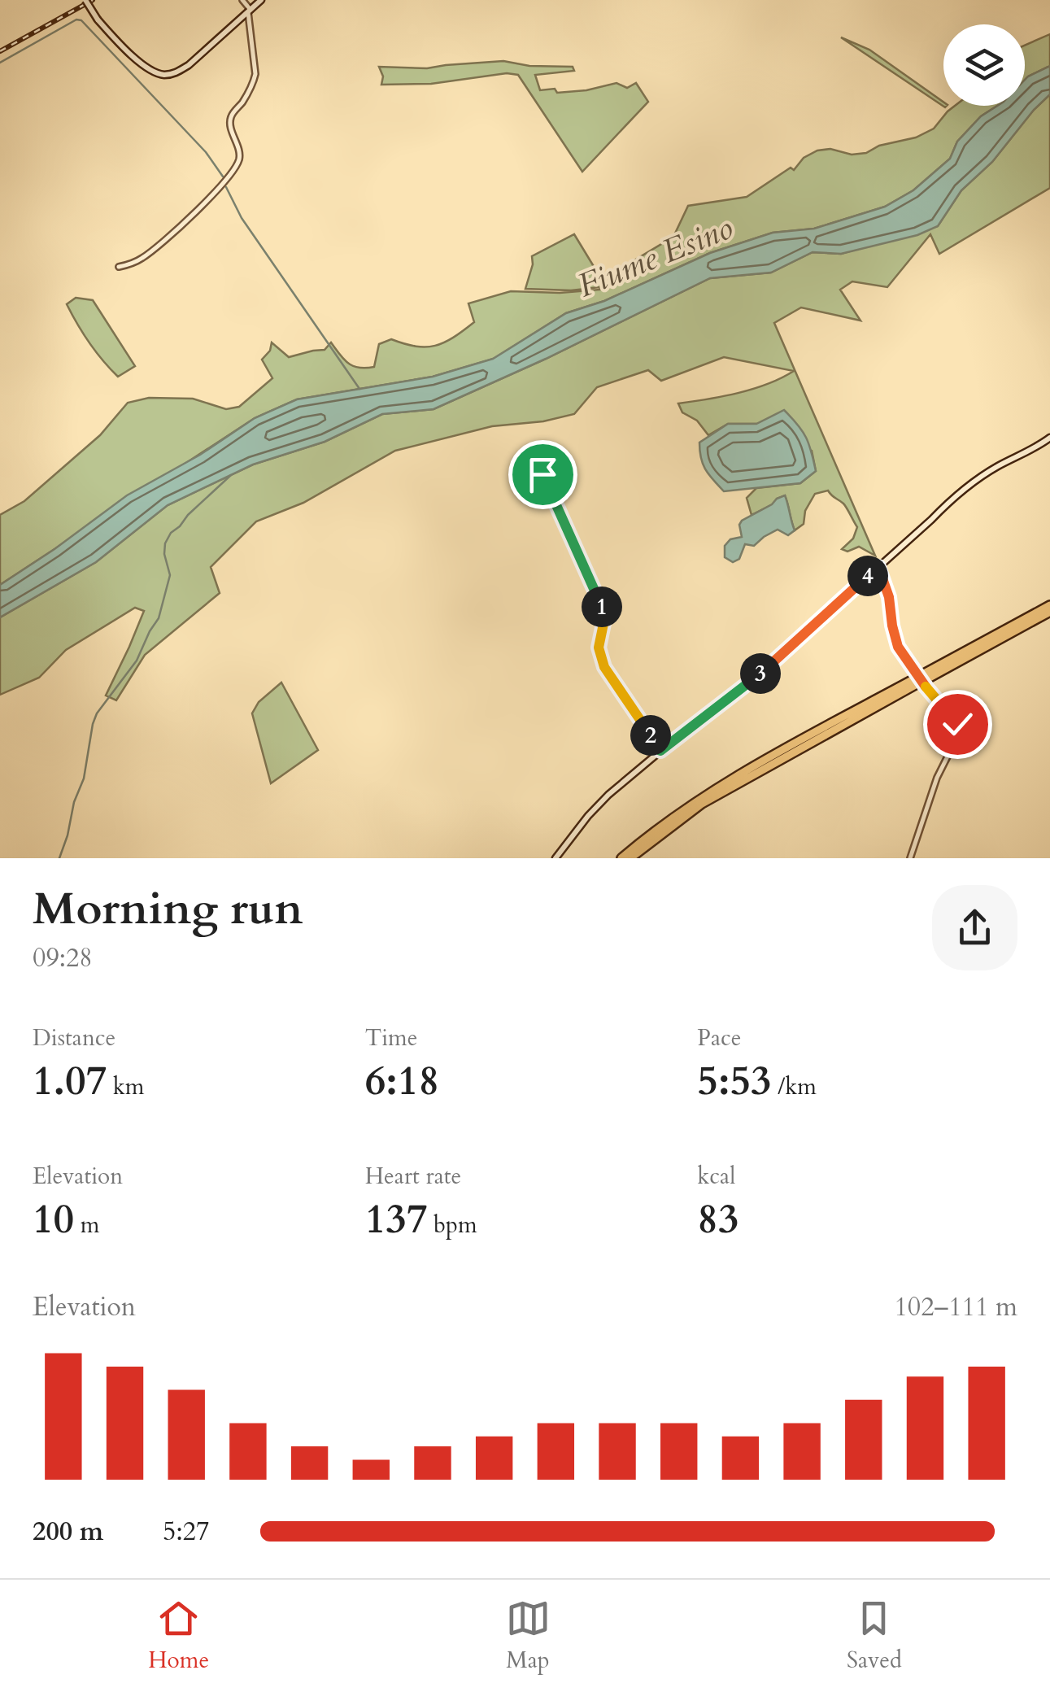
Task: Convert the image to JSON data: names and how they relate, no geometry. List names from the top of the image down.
{
  "water": ["Fiume Esino"],
  "page": {
    "pins": [
      "4",
      "1",
      "3",
      "2"
    ],
    "heading": ["Morning run", "09:28"],
    "stats": [
      ["Distance", "1.07 km"],
      ["Time", "6:18"],
      ["Pace", "5:53 /km"],
      ["Elevation", "10 m"],
      ["Heart rate", "137 bpm"],
      ["kcal", "83"]
    ],
    "chart": ["Elevation", "102–111 m"],
    "list": [
      {
        "name": "200 m",
        "note": "5:27"
      }
    ],
    "tabs": ["Home", "Map", "Saved"]
  }
}
